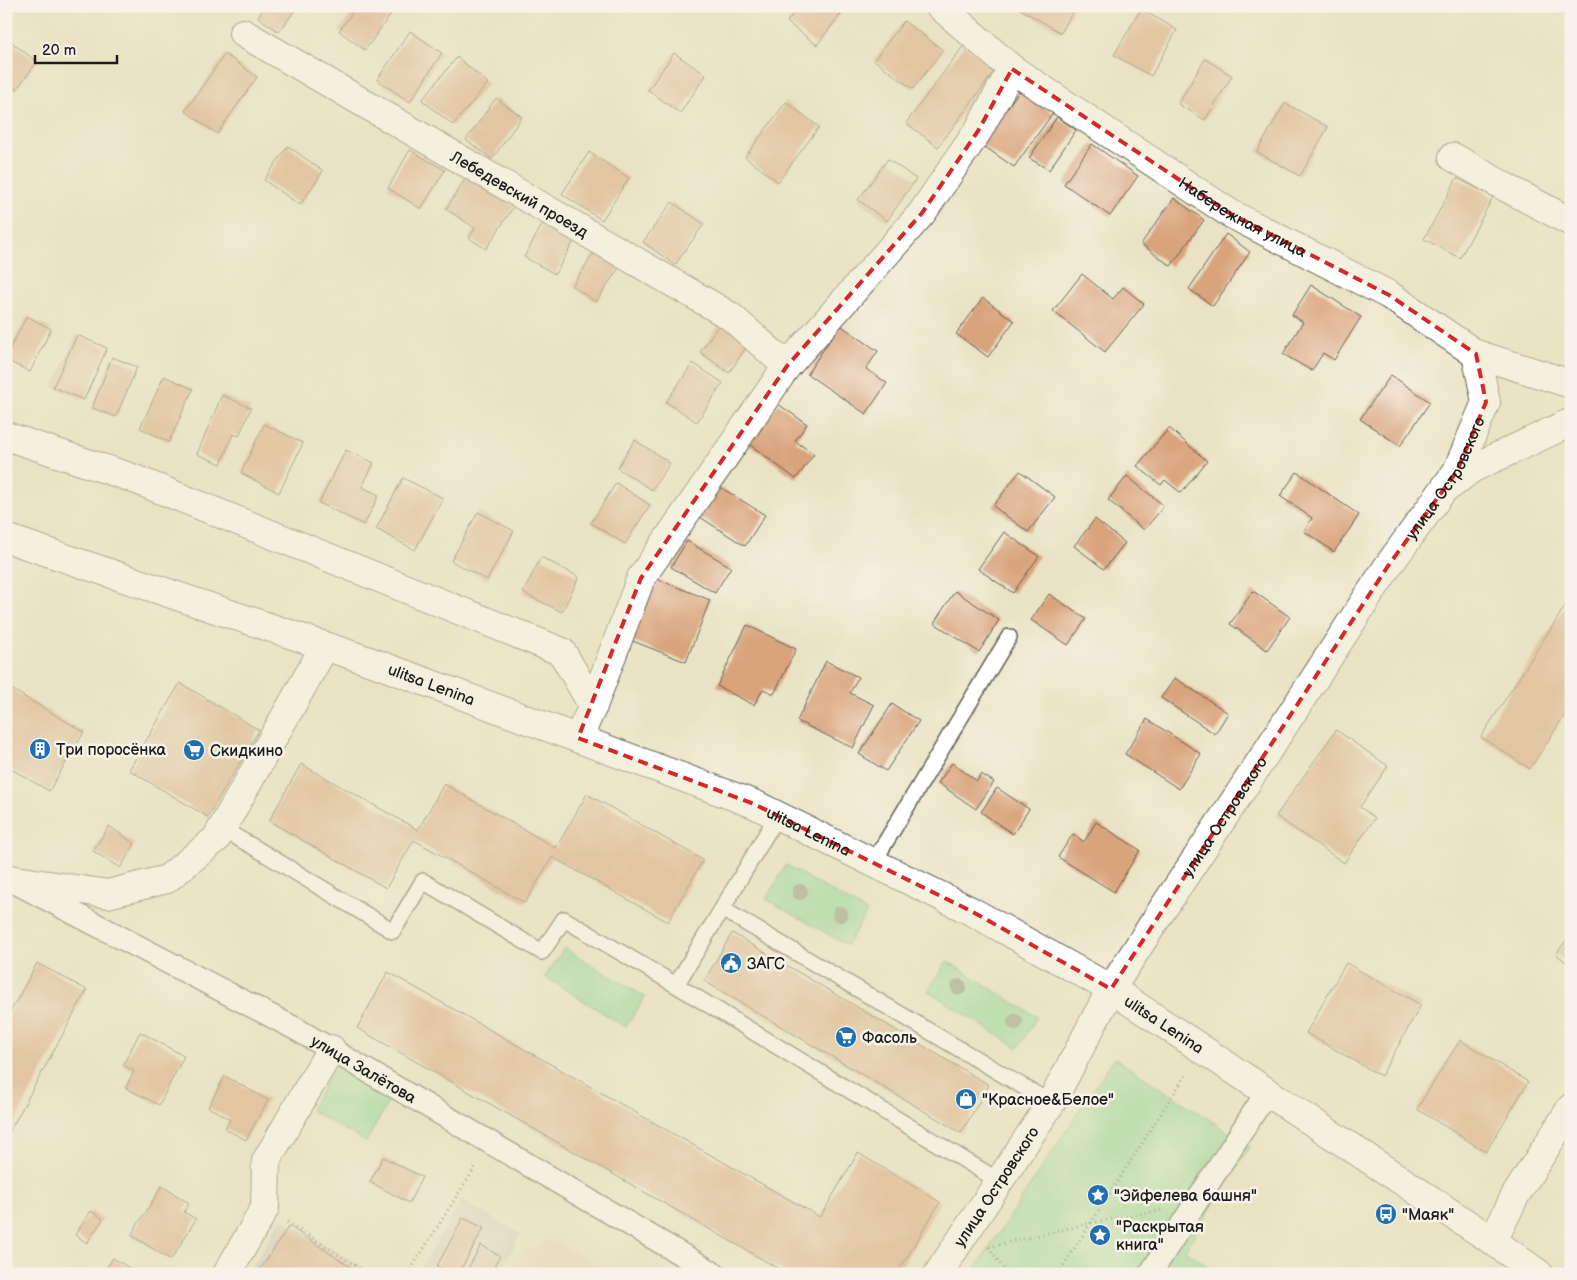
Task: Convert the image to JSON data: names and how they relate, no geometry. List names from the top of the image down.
{
  "streets": {
    "street": [
      "Лебедевский проезд",
      "Набережная улица",
      "улица Островского",
      "ulitsa Lenina",
      "улица Залётова"
    ]
  },
  "crossings": [
    ["Набережная улица", "улица Островского"],
    ["улица Островского", "ulitsa Lenina"]
  ],
  "places": {
    "building": ["Три поросёнка"],
    "supermarket": ["Скидкино", "Фасоль"],
    "public building": ["ЗАГС"],
    "shop": ["\"Красное&Белое\""],
    "place": ["\"Эйфелева башня\"", "\"Раскрытая книга\""],
    "bus stop": ["\"Маяк\""]
  },
  "scale_bar": "20 m"
}
